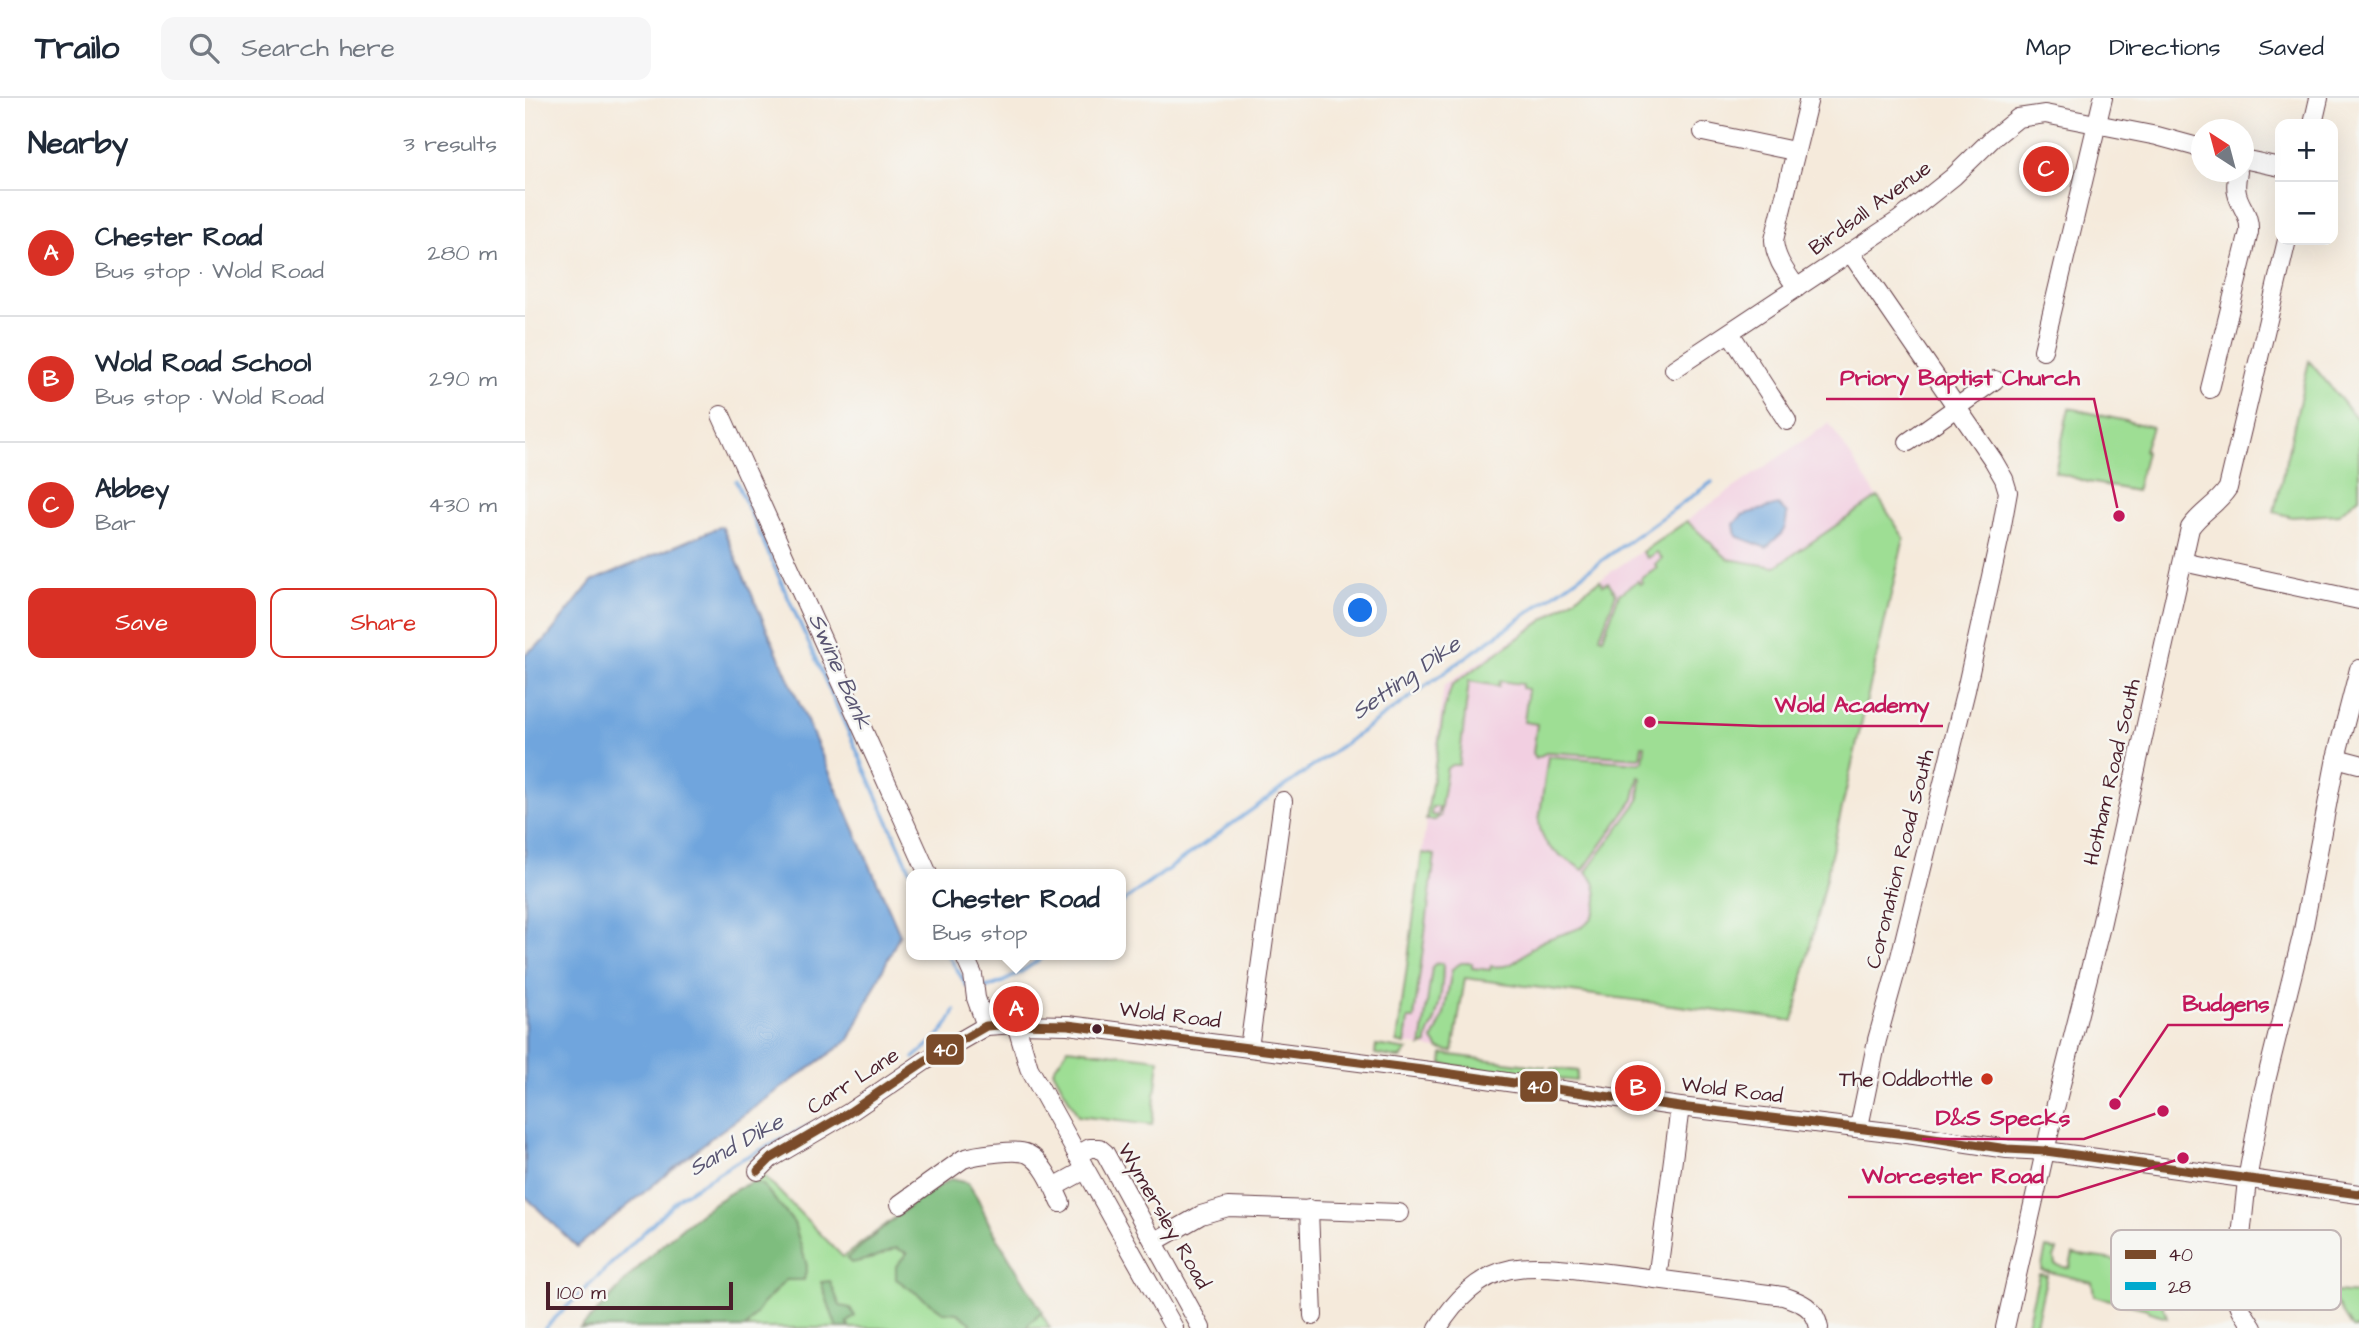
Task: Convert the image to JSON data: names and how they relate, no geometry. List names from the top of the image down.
{
  "streets": {
    "street": [
      "Birdsall Avenue",
      "Hotham Road South",
      "Coronation Road South",
      "Wold Road",
      "Carr Lane",
      "Wymersley Road"
    ]
  },
  "crossings": [
    ["Hotham Road South", "Wold Road"],
    ["Coronation Road South", "Wold Road"],
    ["Wold Road", "Carr Lane"]
  ],
  "water": ["Swine Bank", "Setting Dike", "Sand Dike"],
  "places": [
    "Priory Baptist Church",
    "Wold Academy",
    "The Oddbottle",
    "Budgens",
    "D&S Specks",
    "Worcester Road"
  ],
  "lines": ["transit line 40"],
  "legend": ["40", "28"],
  "scale_bar": "100 m",
  "north": "top left",
  "page": {
    "header": "Trailo",
    "search": "Search here",
    "nav": ["Map", "Directions", "Saved"],
    "heading": ["Nearby", "3 results"],
    "map_buttons": ["+", "−"],
    "pins": ["C", "A", "B"],
    "list": [
      {
        "mark": "A",
        "name": "Chester Road",
        "note": "Bus stop · Wold Road",
        "value": "280 m"
      },
      {
        "mark": "B",
        "name": "Wold Road School",
        "note": "Bus stop · Wold Road",
        "value": "290 m"
      },
      {
        "mark": "C",
        "name": "Abbey",
        "note": "Bar",
        "value": "430 m"
      }
    ],
    "buttons": ["Save", "Share"],
    "popup": ["Chester Road", "Bus stop"],
    "scale": "100 m"
  }
}
